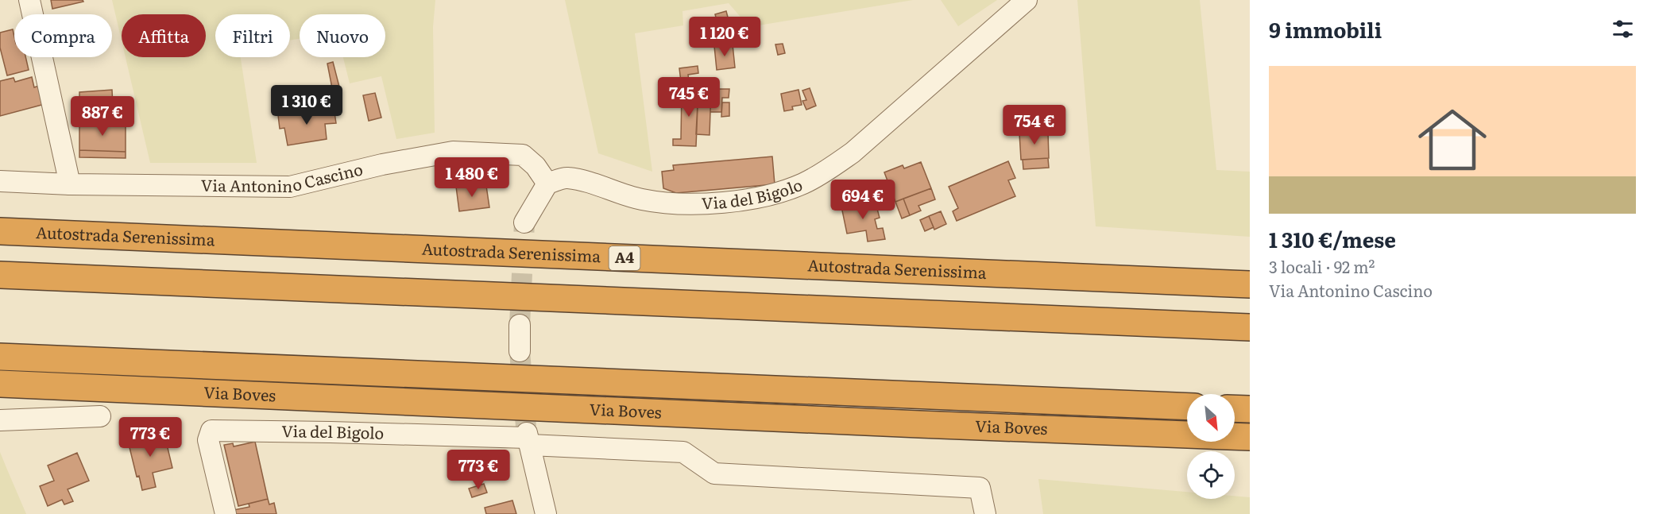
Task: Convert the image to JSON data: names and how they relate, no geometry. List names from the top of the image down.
{
  "streets": {
    "highway": ["Autostrada Serenissima", "A4", "Via Boves"],
    "street": ["Via Antonino Cascino", "Via del Bigolo"]
  },
  "crossings": [
    ["Via Antonino Cascino", "Via del Bigolo"]
  ],
  "north": "bottom right",
  "page": {
    "heading": "9 immobili",
    "chip": [
      "Compra",
      "Affitta",
      "Filtri",
      "Nuovo"
    ],
    "price": [
      "1 120 €",
      "745 €",
      "1 310 €",
      "887 €",
      "754 €",
      "1 480 €",
      "694 €",
      "773 €",
      "773 €"
    ],
    "list": [
      {
        "name": "1 310 €/mese",
        "note": "3 locali · 92 m² · Via Antonino Cascino"
      }
    ]
  }
}
